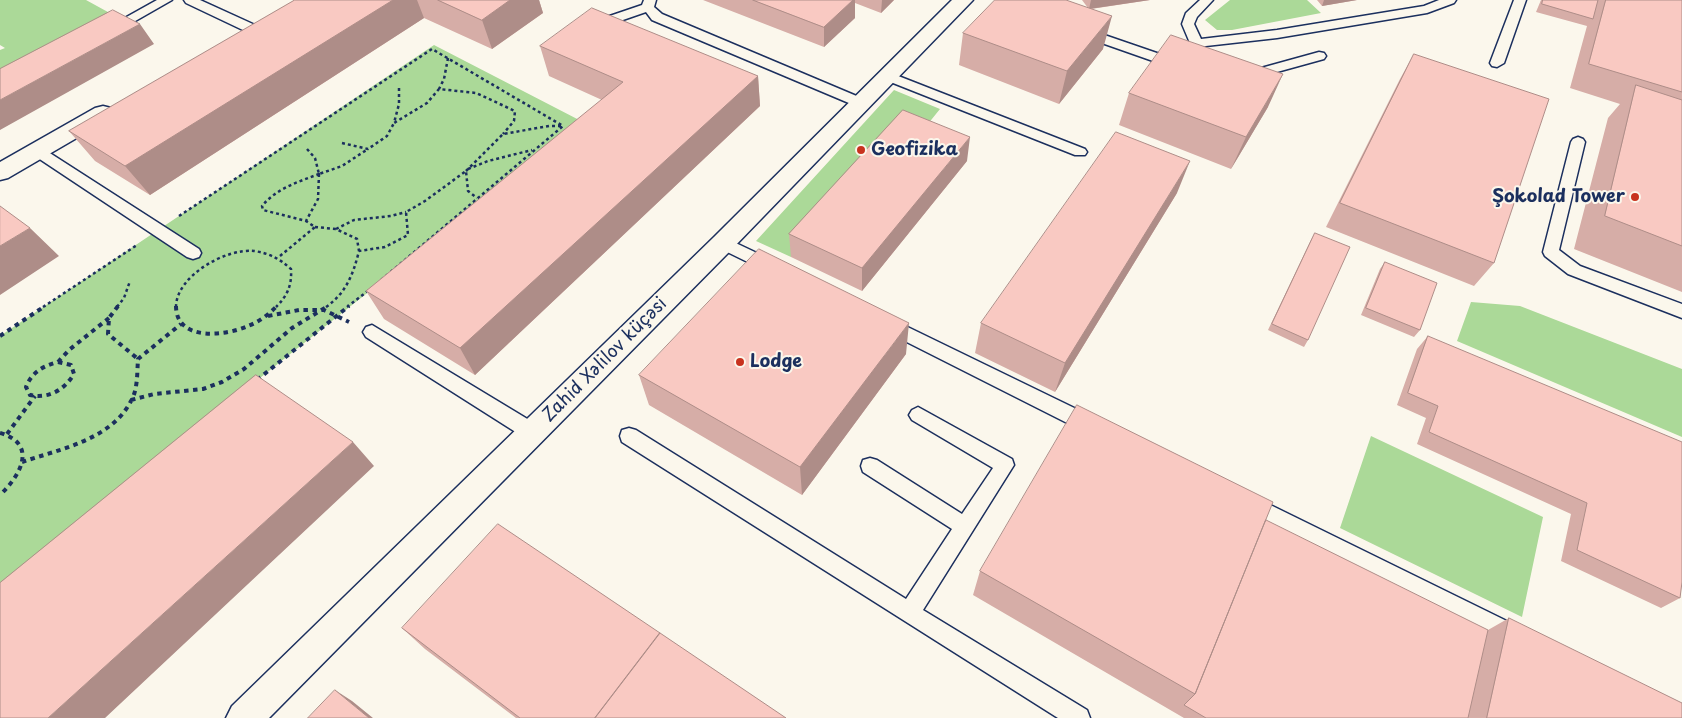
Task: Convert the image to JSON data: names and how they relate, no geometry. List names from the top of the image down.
{
  "streets": {
    "street": ["Zahid Xəlilov küçəsi"]
  },
  "places": ["Geofizika", "Şokolad Tower", "Lodge"]
}
